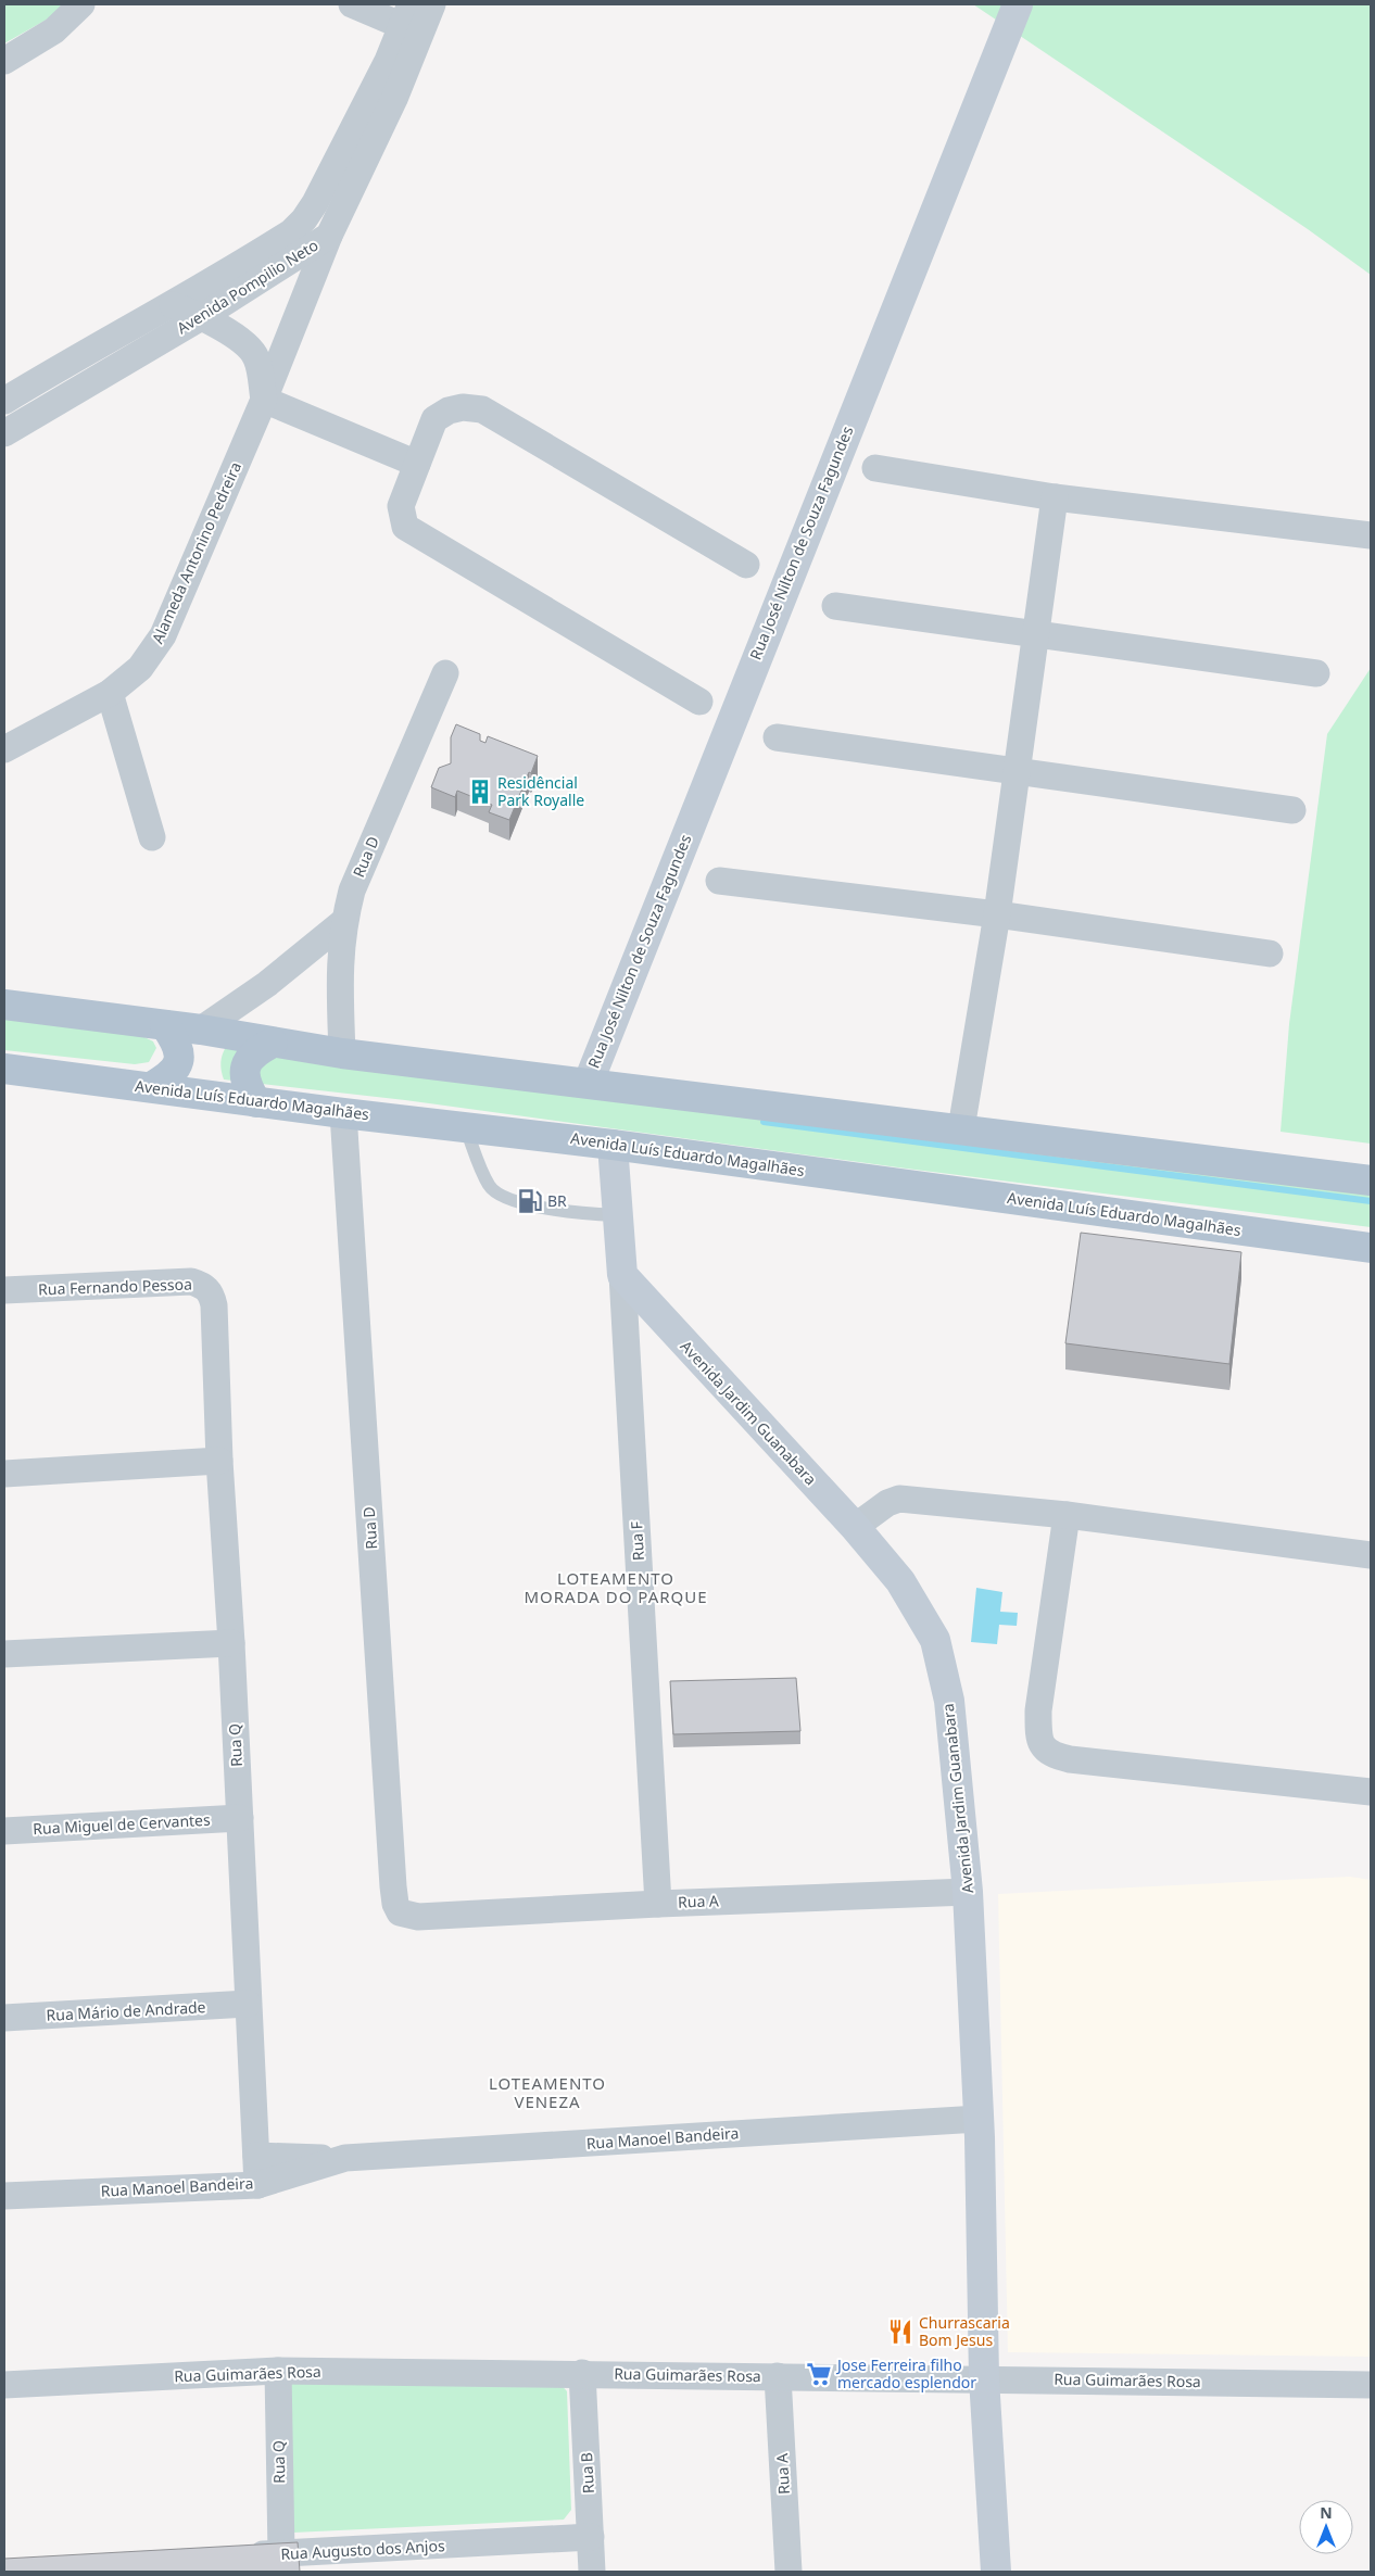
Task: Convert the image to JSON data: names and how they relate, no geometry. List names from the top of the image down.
{
  "streets": {
    "main road": ["Avenida Luís Eduardo Magalhães"],
    "street": [
      "Avenida Pompilio Neto",
      "Rua José Nilton de Souza Fagundes",
      "Alameda Antonino Pedreira",
      "Rua D",
      "Rua Fernando Pessoa",
      "Avenida Jardim Guanabara",
      "Rua F",
      "Rua Q",
      "Rua Miguel de Cervantes",
      "Rua A",
      "Rua Mário de Andrade",
      "Rua Manoel Bandeira",
      "Rua Guimarães Rosa",
      "Rua B",
      "Rua Augusto dos Anjos"
    ]
  },
  "crossings": [
    ["Avenida Pompilio Neto", "Alameda Antonino Pedreira"],
    ["Rua D", "Avenida Luís Eduardo Magalhães"],
    ["Rua D", "Rua A"],
    ["Rua Fernando Pessoa", "Rua Q"],
    ["Avenida Jardim Guanabara", "Rua F"],
    ["Avenida Jardim Guanabara", "Rua A"],
    ["Avenida Jardim Guanabara", "Rua Manoel Bandeira"],
    ["Avenida Jardim Guanabara", "Rua Guimarães Rosa"],
    ["Rua F", "Rua A"],
    ["Rua Q", "Rua Miguel de Cervantes"],
    ["Rua Q", "Rua Mário de Andrade"],
    ["Rua Q", "Rua Manoel Bandeira"],
    ["Rua Q", "Rua Guimarães Rosa"],
    ["Rua Q", "Rua Augusto dos Anjos"],
    ["Rua A", "Rua Guimarães Rosa"],
    ["Rua Guimarães Rosa", "Rua B"],
    ["Rua B", "Rua Augusto dos Anjos"]
  ],
  "districts": ["LOTEAMENTO MORADA DO PARQUE", "LOTEAMENTO VENEZA"],
  "places": {
    "building": ["Residêncial Park Royalle"],
    "fuel station": ["BR"],
    "restaurant": ["Churrascaria Bom Jesus"],
    "supermarket": ["Jose Ferreira filho mercado esplendor"]
  },
  "north": "top"
}
